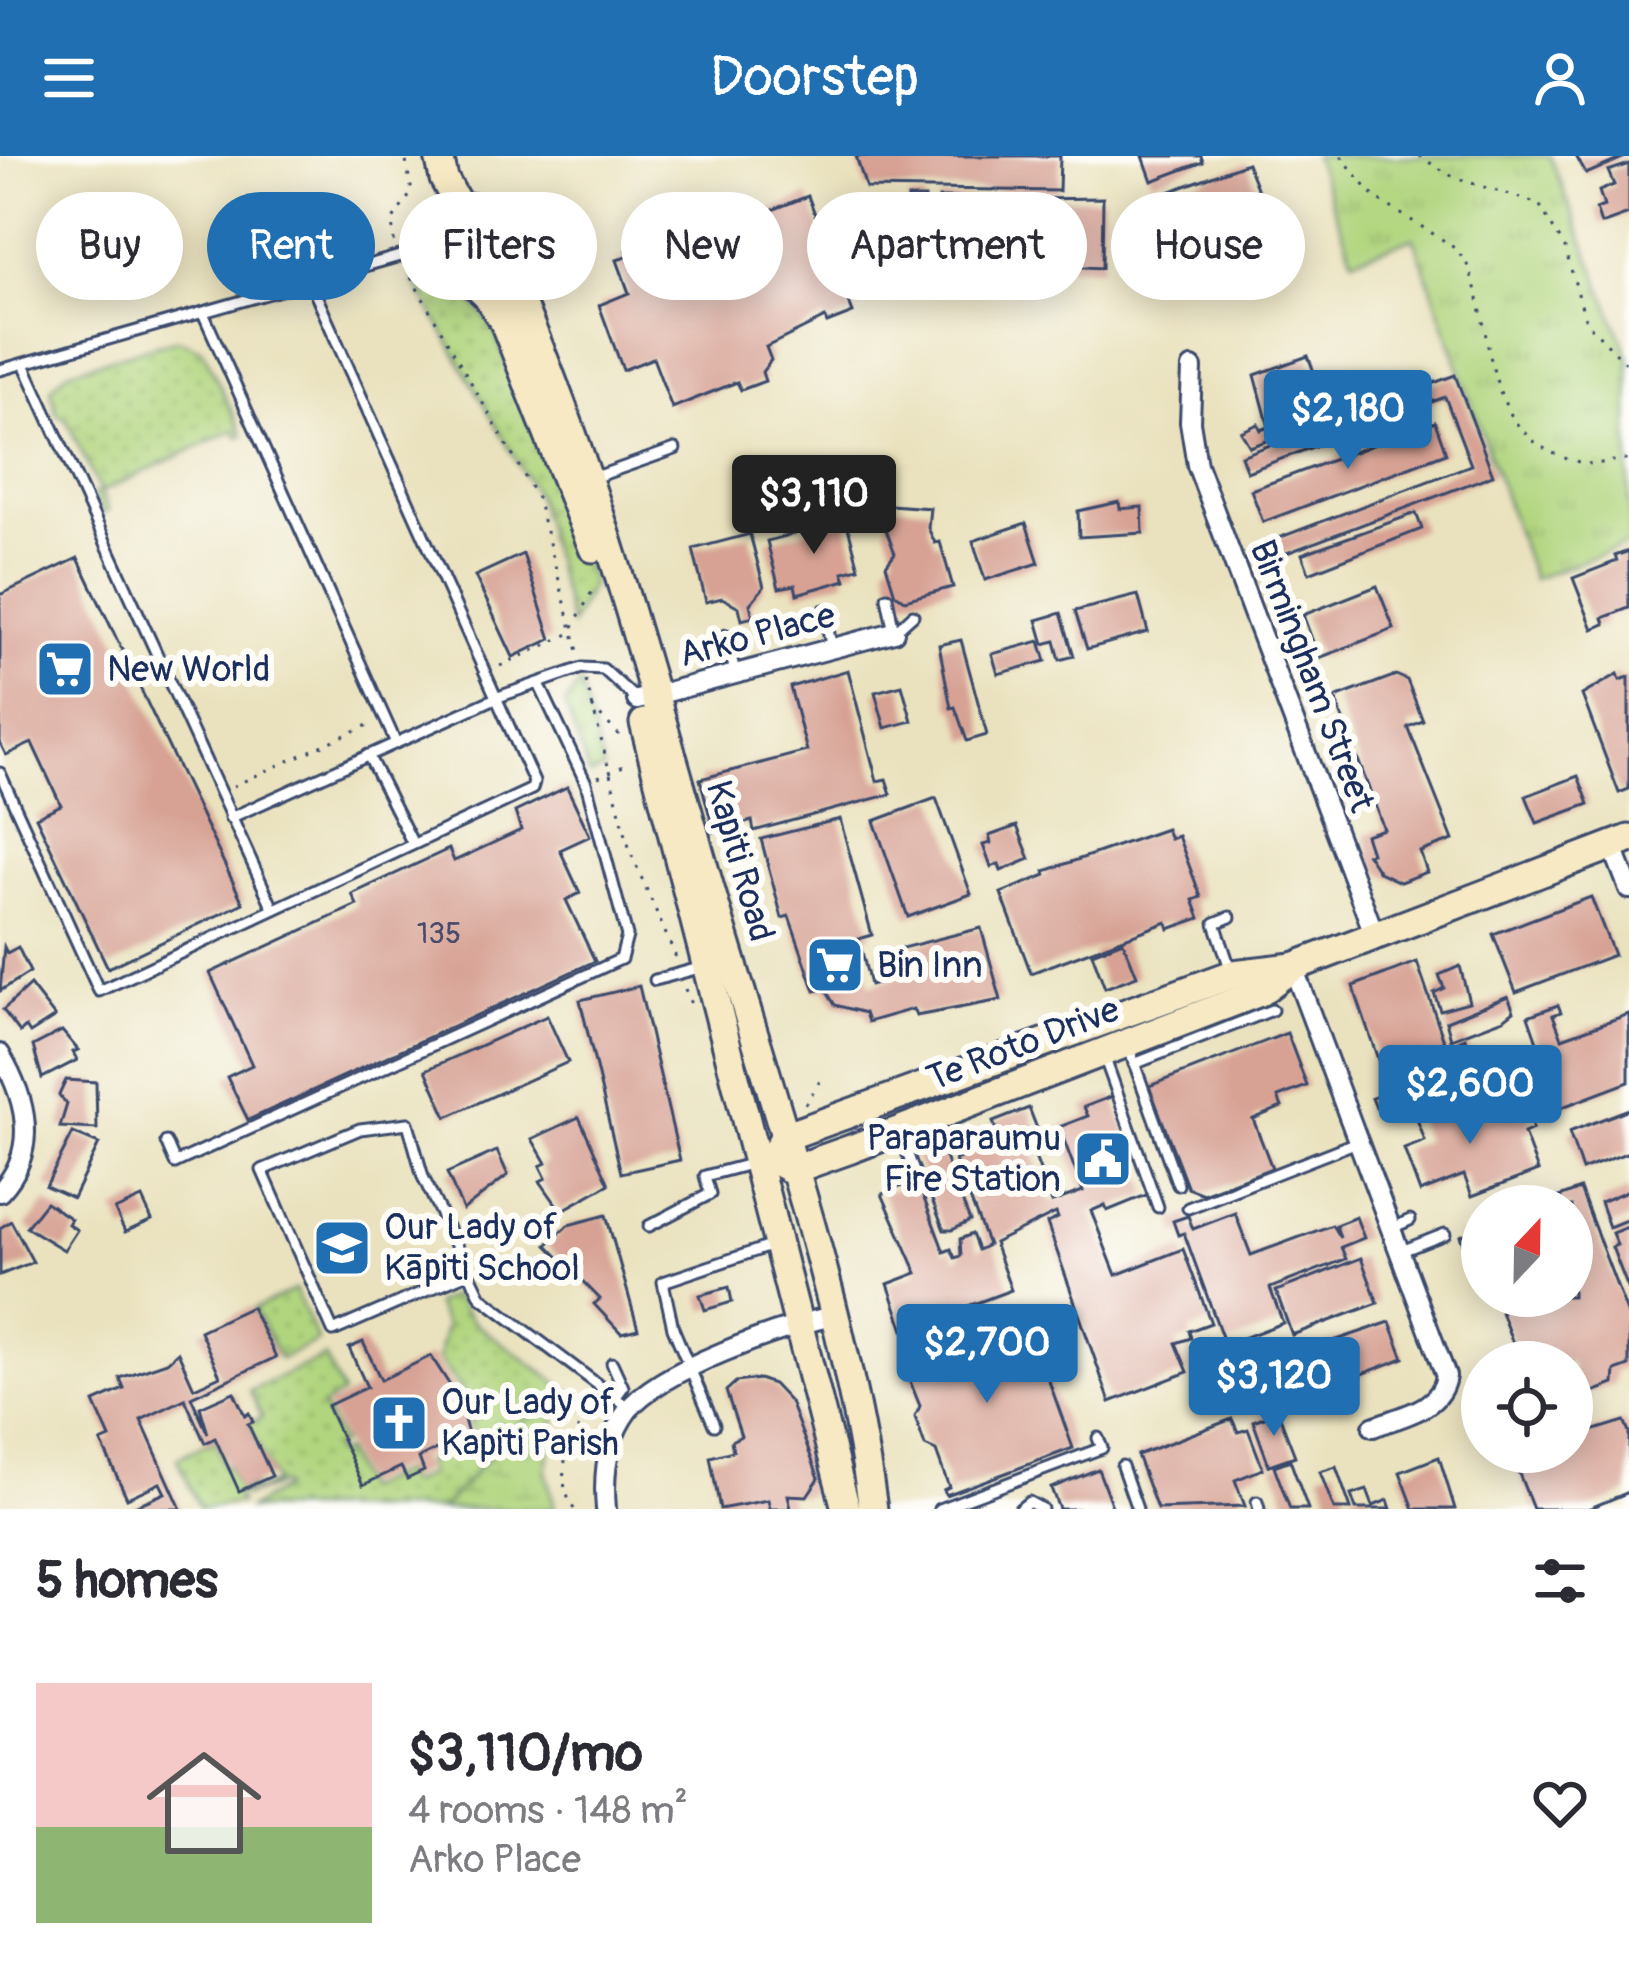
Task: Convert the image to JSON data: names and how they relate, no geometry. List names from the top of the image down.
{
  "streets": {
    "main road": ["Kapiti Road", "Te Roto Drive"],
    "street": ["Arko Place", "Birmingham Street"]
  },
  "crossings": [
    ["Arko Place", "Kapiti Road"],
    ["Birmingham Street", "Te Roto Drive"],
    ["Kapiti Road", "Te Roto Drive"]
  ],
  "places": {
    "supermarket": ["New World", "Bin Inn"],
    "public building": ["Paraparaumu Fire Station"],
    "school or university": ["Our Lady of Kāpiti School"],
    "church": ["Our Lady of Kapiti Parish"]
  },
  "house_numbers": ["135"],
  "north": "top",
  "page": {
    "header": "Doorstep",
    "chip": [
      "Buy",
      "Rent",
      "Filters",
      "New",
      "Apartment",
      "House"
    ],
    "price": [
      "$2,180",
      "$3,110",
      "$2,600",
      "$2,700",
      "$3,120"
    ],
    "heading": "5 homes",
    "list": [
      {
        "name": "$3,110/mo",
        "note": "4 rooms · 148 m² · Arko Place"
      }
    ]
  }
}
